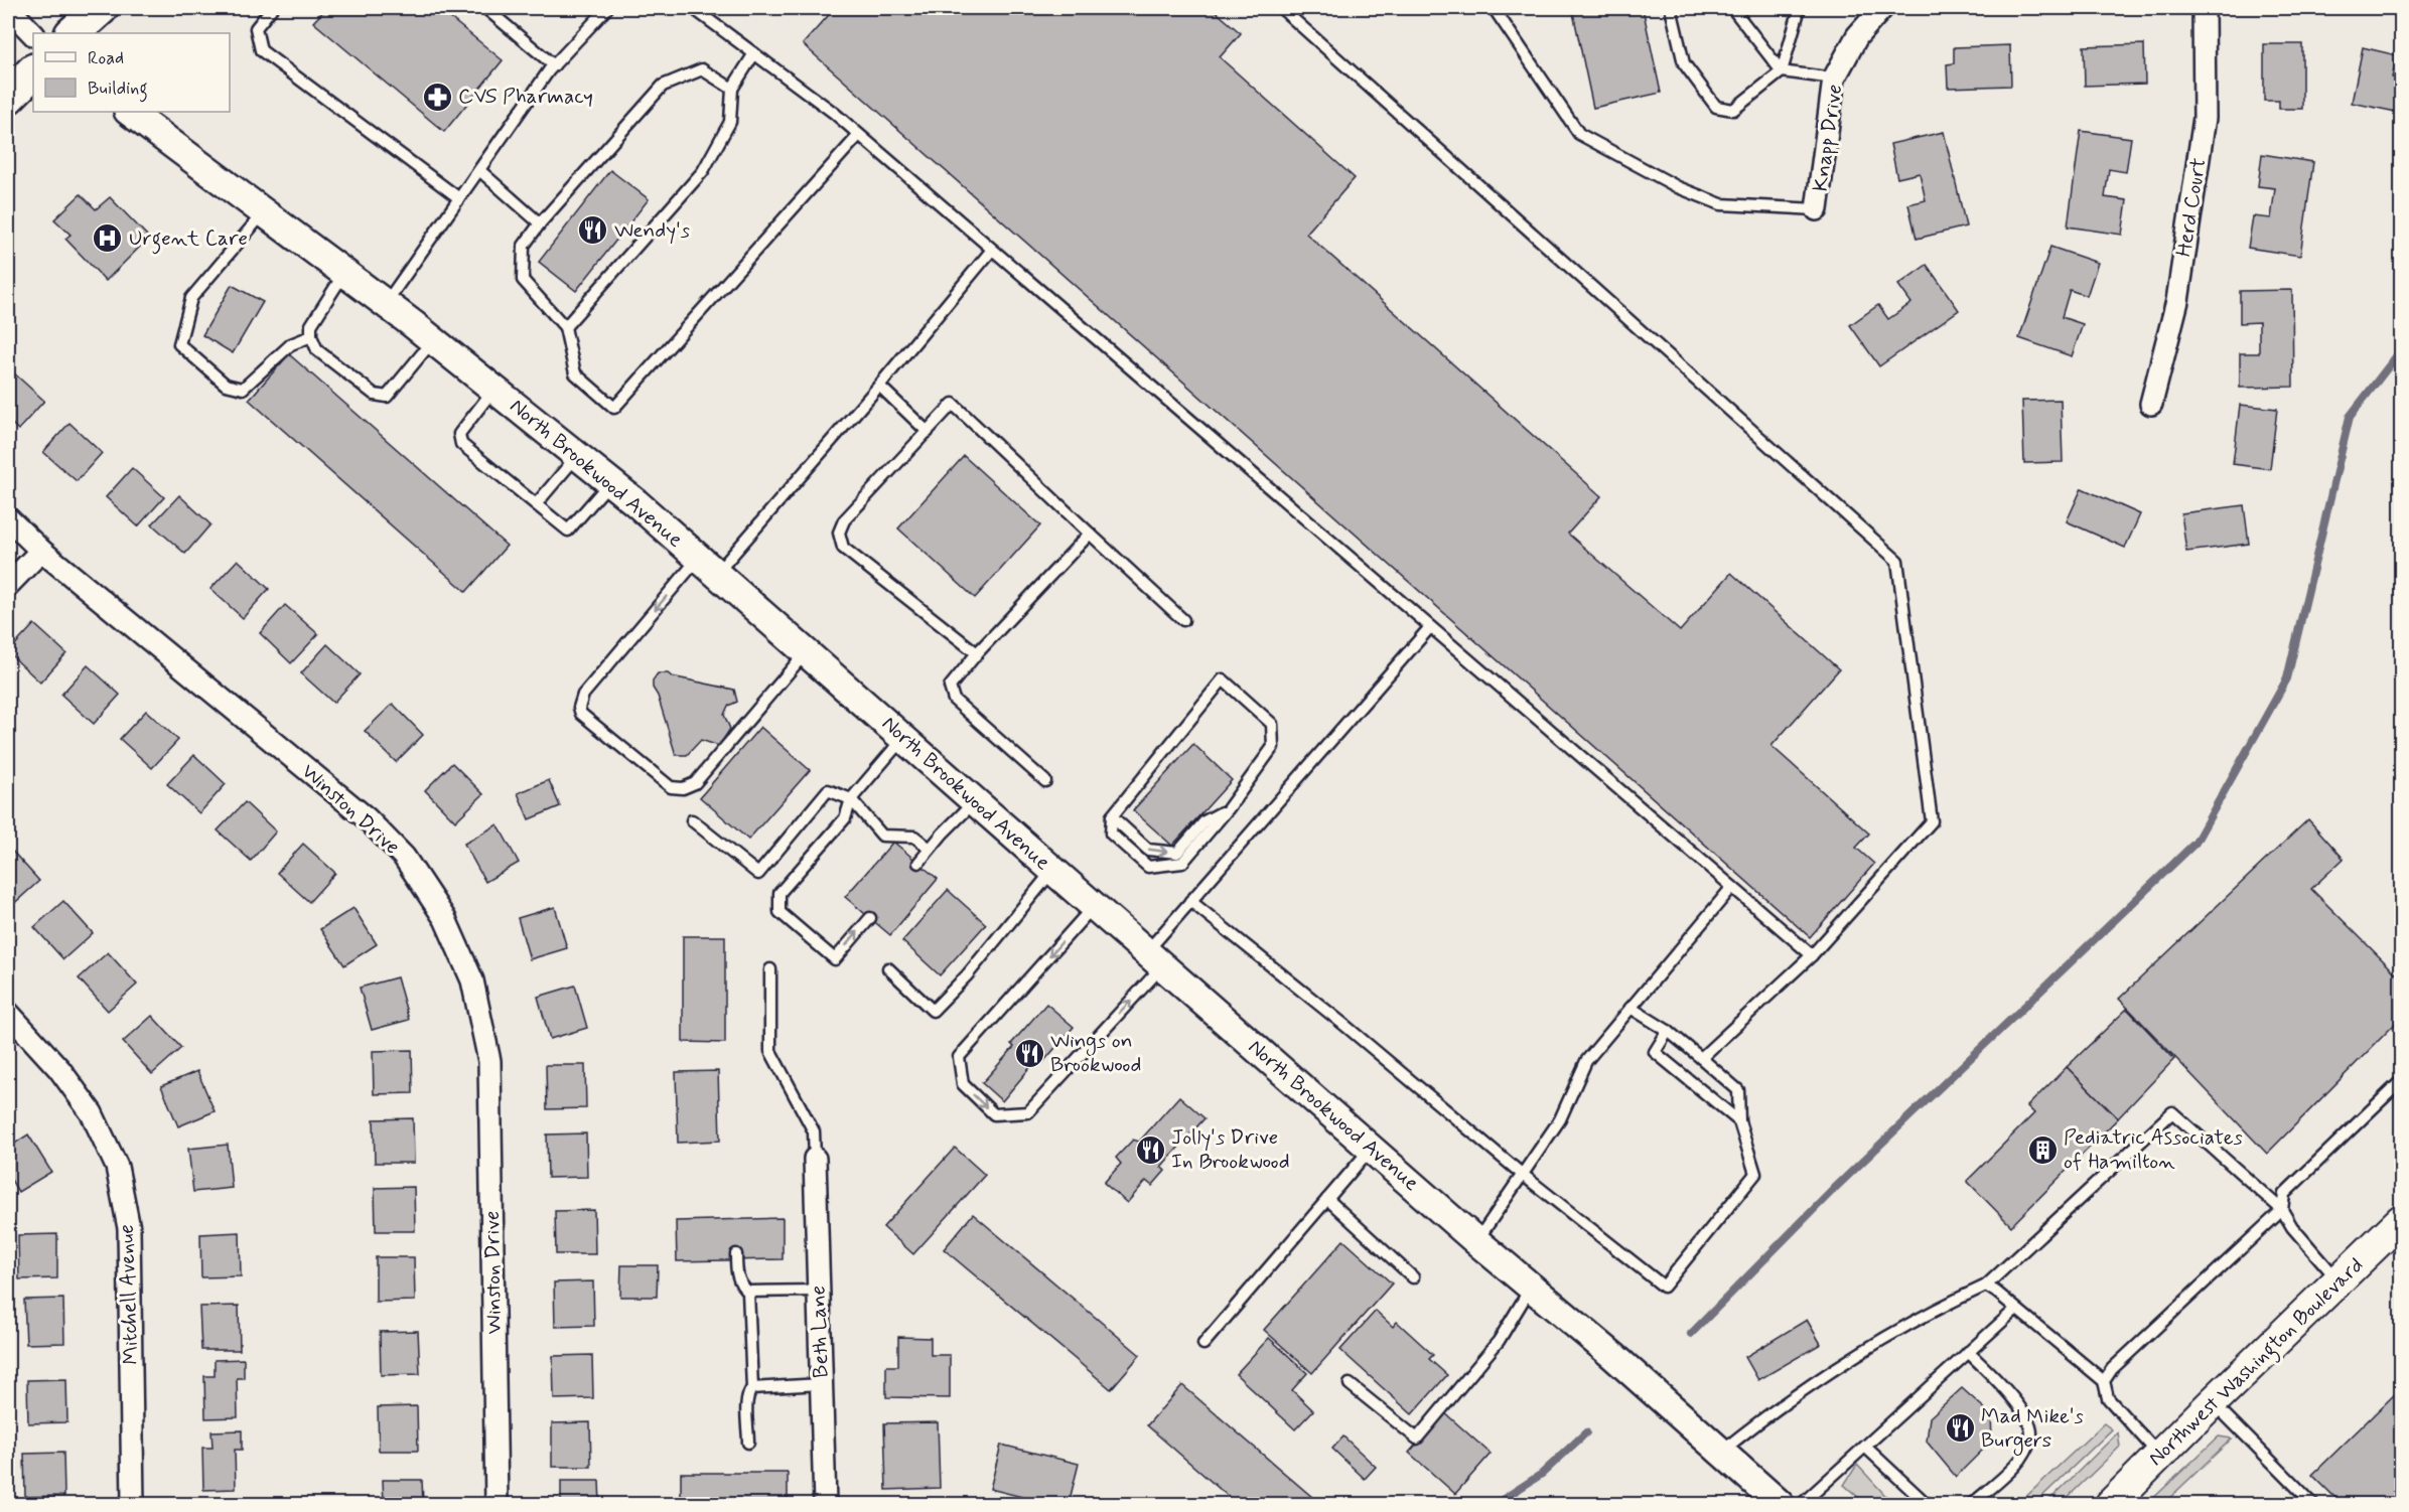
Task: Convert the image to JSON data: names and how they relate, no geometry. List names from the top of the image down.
{
  "streets": {
    "main road": ["Northwest Washington Boulevard"],
    "street": [
      "Knapp Drive",
      "Herd Court",
      "North Brookwood Avenue",
      "Winston Drive",
      "Mitchell Avenue",
      "Beth Lane"
    ]
  },
  "places": {
    "pharmacy": ["CVS Pharmacy"],
    "restaurant": [
      "Wendy's",
      "Wings on Brookwood",
      "Jolly's Drive In Brookwood",
      "Mad Mike's Burgers"
    ],
    "hospital": ["Urgent Care"],
    "building": ["Pediatric Associates of Hamilton"]
  },
  "legend": ["Road", "Building"]
}
